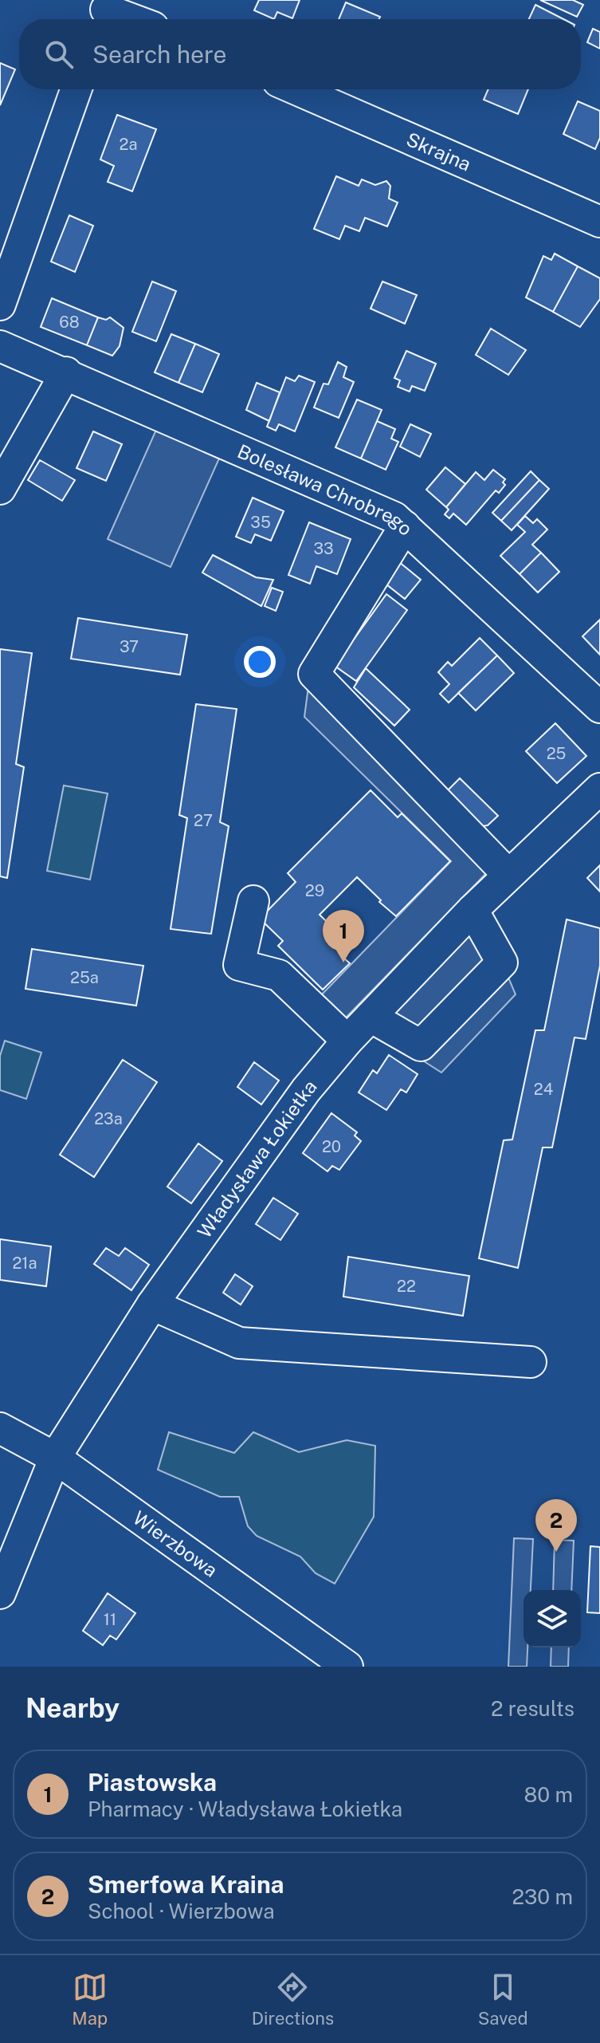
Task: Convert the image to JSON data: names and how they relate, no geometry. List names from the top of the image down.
{
  "streets": {
    "street": [
      "Skrajna",
      "Bolesława Chrobrego",
      "Władysława Łokietka",
      "Wierzbowa"
    ]
  },
  "crossings": [
    ["Władysława Łokietka", "Wierzbowa"]
  ],
  "house_numbers": [
    "2a",
    "68",
    "35",
    "33",
    "37",
    "25",
    "27",
    "29",
    "25a",
    "24",
    "23a",
    "20",
    "21a",
    "22",
    "11"
  ],
  "page": {
    "search": "Search here",
    "pins": ["1", "2"],
    "heading": ["Nearby", "2 results"],
    "list": [
      {
        "mark": "1",
        "name": "Piastowska",
        "note": "Pharmacy · Władysława Łokietka",
        "value": "80 m"
      },
      {
        "mark": "2",
        "name": "Smerfowa Kraina",
        "note": "School · Wierzbowa",
        "value": "230 m"
      }
    ],
    "nav": ["Map", "Directions", "Saved"]
  }
}
